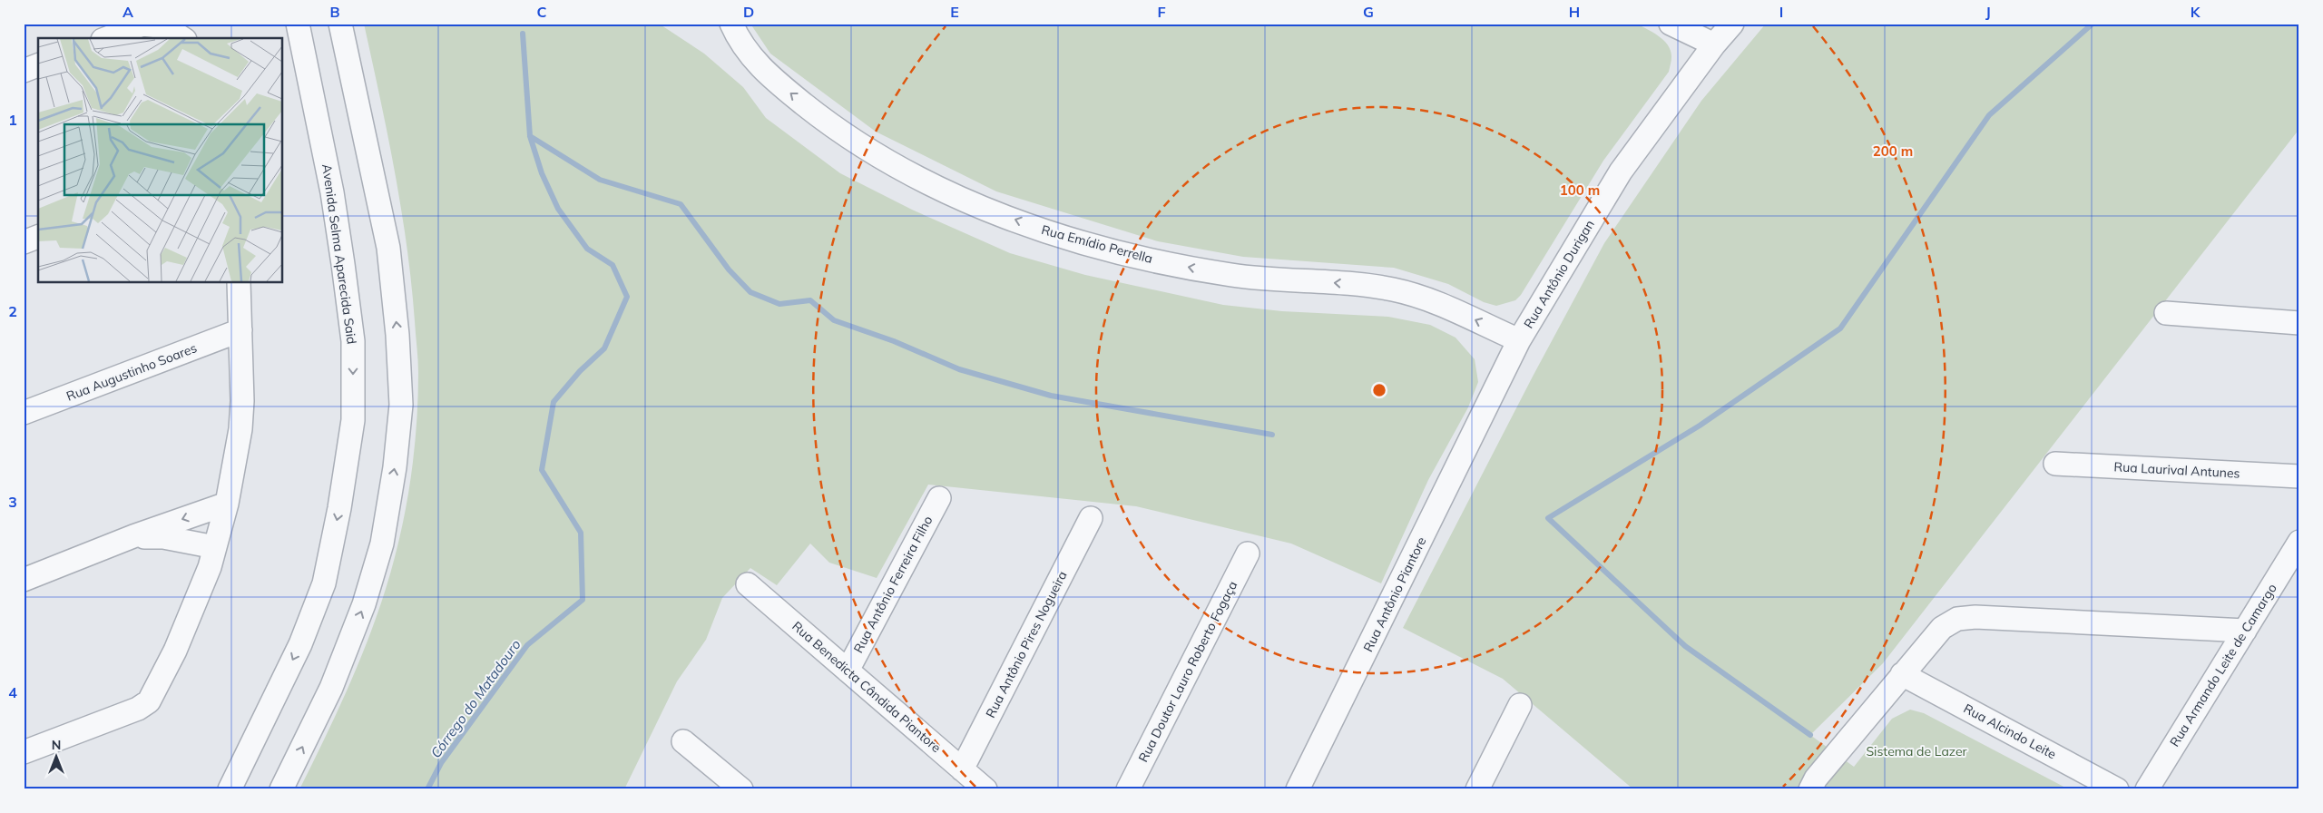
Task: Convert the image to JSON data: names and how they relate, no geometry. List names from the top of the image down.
{
  "streets": {
    "street": [
      "Rua Emídio Perrella",
      "Avenida Selma Aparecida Said",
      "Rua Antônio Durigan",
      "Rua Augustinho Soares",
      "Rua Laurival Antunes",
      "Rua Antônio Ferreira Filho",
      "Rua Antônio Piantore",
      "Rua Antônio Pires Nogueira",
      "Rua Armando Leite de Camargo",
      "Rua Doutor Lauro Roberto Fogaça",
      "Rua Benedicta Cândida Piantore",
      "Rua Alcindo Leite"
    ]
  },
  "crossings": [
    ["Rua Emídio Perrella", "Rua Antônio Durigan"],
    ["Rua Antônio Durigan", "Rua Antônio Piantore"],
    ["Rua Antônio Ferreira Filho", "Rua Benedicta Cândida Piantore"],
    ["Rua Antônio Pires Nogueira", "Rua Benedicta Cândida Piantore"]
  ],
  "one_way": ["Rua Emídio Perrella"],
  "water": ["Córrego do Matadouro"],
  "parks": ["Sistema de Lazer"],
  "north": "top",
  "grid": {
    "columns": [
      "A",
      "B",
      "C",
      "D",
      "E",
      "F",
      "G",
      "H",
      "I",
      "J",
      "K"
    ],
    "rows": [
      "1",
      "2",
      "3",
      "4"
    ]
  },
  "rings": ["200 m", "100 m"]
}
